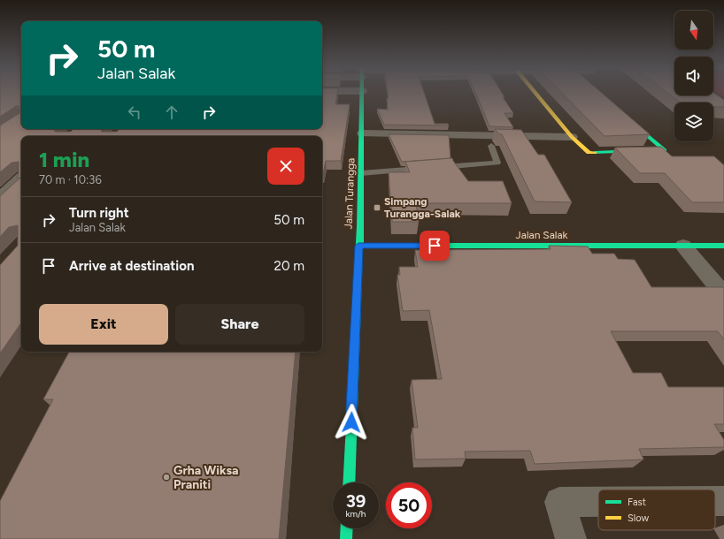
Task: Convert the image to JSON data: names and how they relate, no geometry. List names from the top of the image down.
{
  "streets": {
    "street": ["Jalan Turangga", "Jalan Salak"]
  },
  "crossings": [
    ["Jalan Turangga", "Jalan Salak"]
  ],
  "places": {
    "transit": ["Simpang Turangga-Salak"],
    "other": ["Grha Wiksa Praniti"]
  },
  "legend": ["Fast", "Slow"],
  "north": "bottom",
  "page": {
    "turn": ["50 m", "Jalan Salak"],
    "heading": ["1 min", "70 m · 10:36"],
    "list": [
      {
        "name": "Turn right",
        "note": "Jalan Salak",
        "value": "50 m"
      },
      {
        "name": "Arrive at destination",
        "value": "20 m"
      }
    ],
    "buttons": ["Exit", "Share"],
    "speed": "39 km/h",
    "limit": "50"
  }
}
